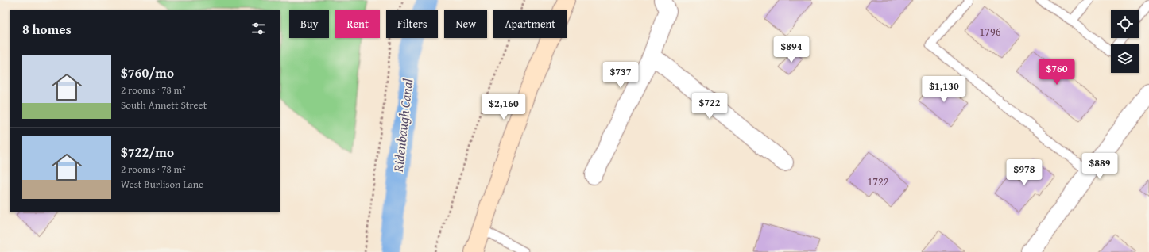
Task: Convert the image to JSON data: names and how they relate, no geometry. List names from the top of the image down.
{
  "water": ["Ridenbaugh Canal"],
  "house_numbers": ["1796", "1722"],
  "page": {
    "chip": [
      "Buy",
      "Rent",
      "Filters",
      "New",
      "Apartment"
    ],
    "heading": "8 homes",
    "price": [
      "$894",
      "$760",
      "$737",
      "$1,130",
      "$722",
      "$2,160",
      "$889",
      "$978"
    ],
    "list": [
      {
        "name": "$760/mo",
        "note": "2 rooms · 78 m² · South Annett Street"
      },
      {
        "name": "$722/mo",
        "note": "2 rooms · 78 m² · West Burlison Lane"
      }
    ]
  }
}
